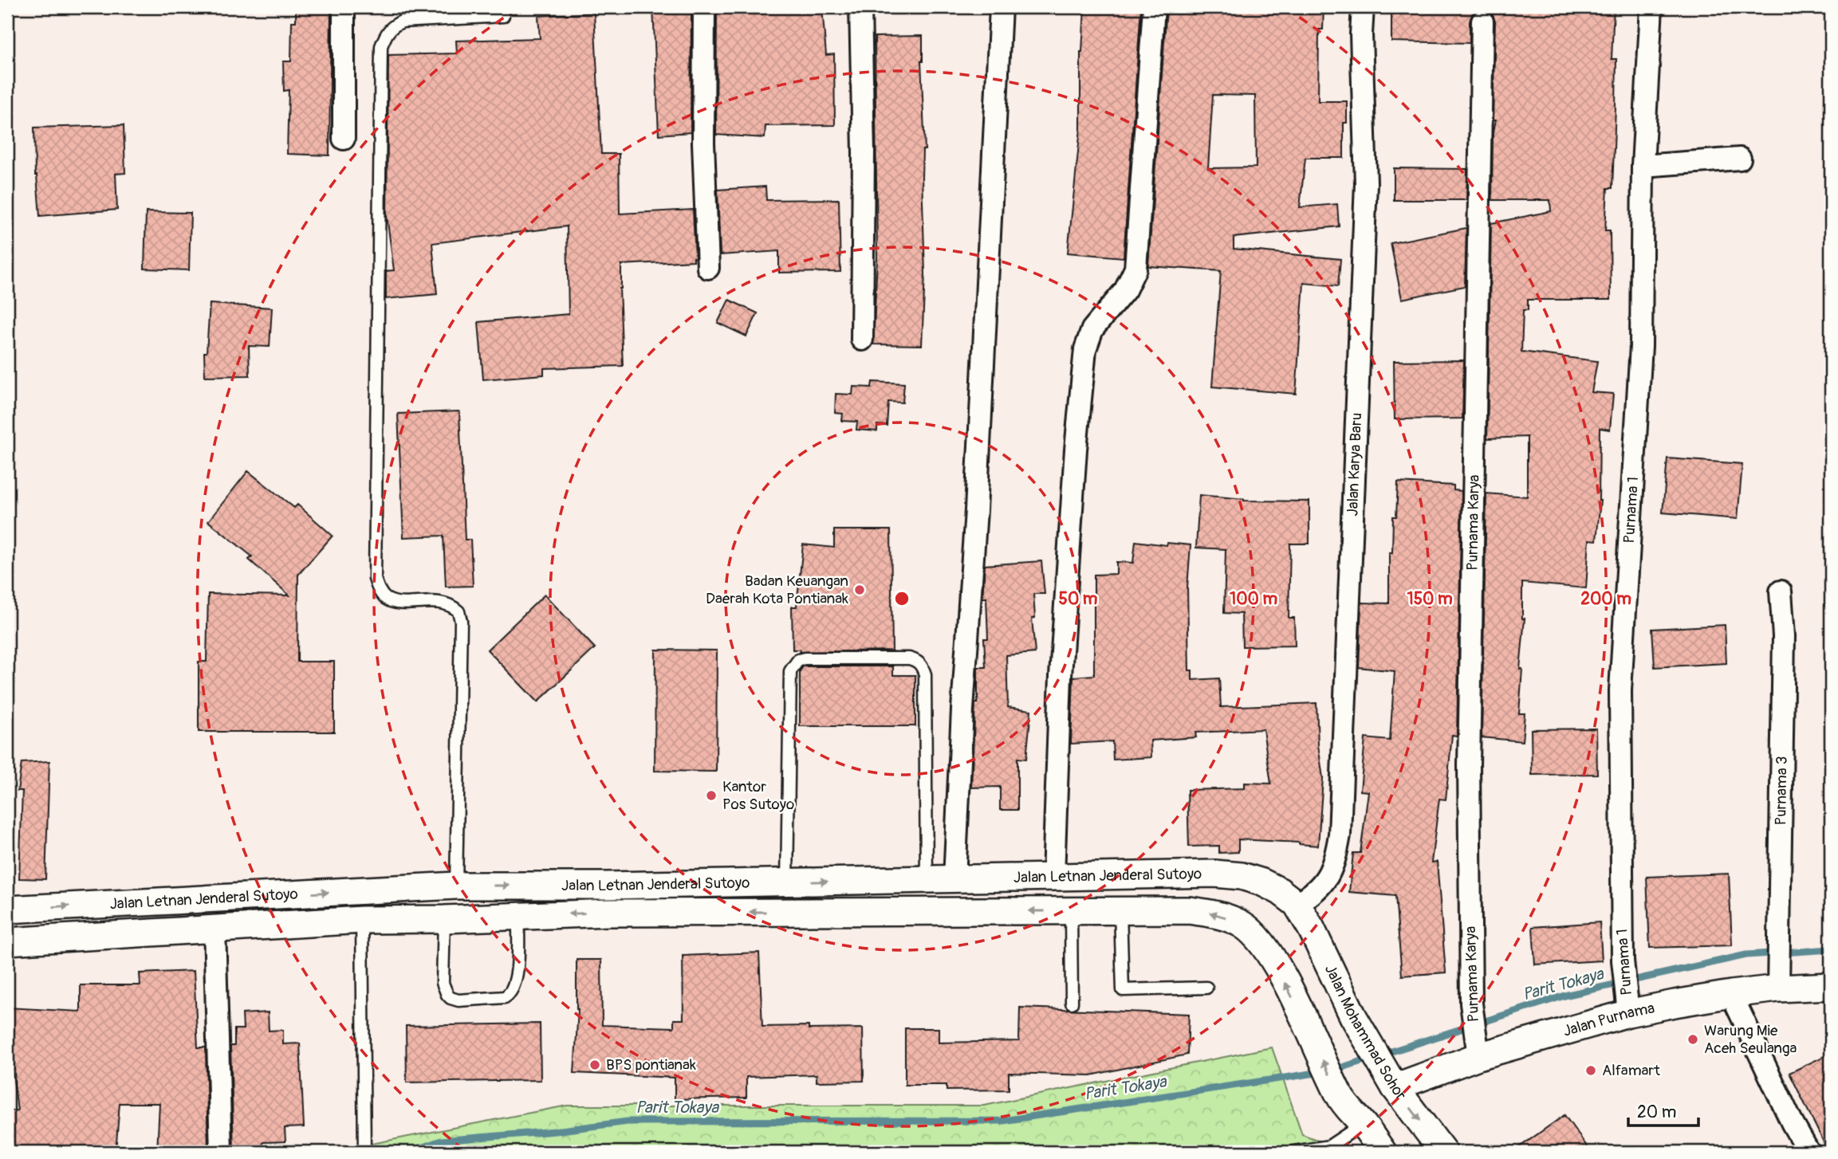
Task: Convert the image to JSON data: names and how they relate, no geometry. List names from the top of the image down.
{
  "streets": {
    "street": [
      "Jalan Karya Baru",
      "Purnama 1",
      "Purnama Karya",
      "Purnama 3",
      "Jalan Letnan Jenderal Sutoyo",
      "Jalan Purnama",
      "Jalan Mohammad Sohor"
    ]
  },
  "crossings": [
    ["Jalan Karya Baru", "Jalan Letnan Jenderal Sutoyo"],
    ["Jalan Karya Baru", "Jalan Mohammad Sohor"],
    ["Purnama 1", "Jalan Purnama"],
    ["Purnama Karya", "Jalan Purnama"],
    ["Purnama 3", "Jalan Purnama"],
    ["Jalan Letnan Jenderal Sutoyo", "Jalan Mohammad Sohor"],
    ["Jalan Purnama", "Jalan Mohammad Sohor"]
  ],
  "water": ["Parit Tokaya"],
  "places": [
    "Badan Keuangan Daerah Kota Pontianak",
    "Kantor Pos Sutoyo",
    "Warung Mie Aceh Seulanga",
    "BPS pontianak",
    "Alfamart"
  ],
  "scale_bar": "20 m",
  "rings": [
    "50 m",
    "100 m",
    "150 m",
    "200 m"
  ]
}
